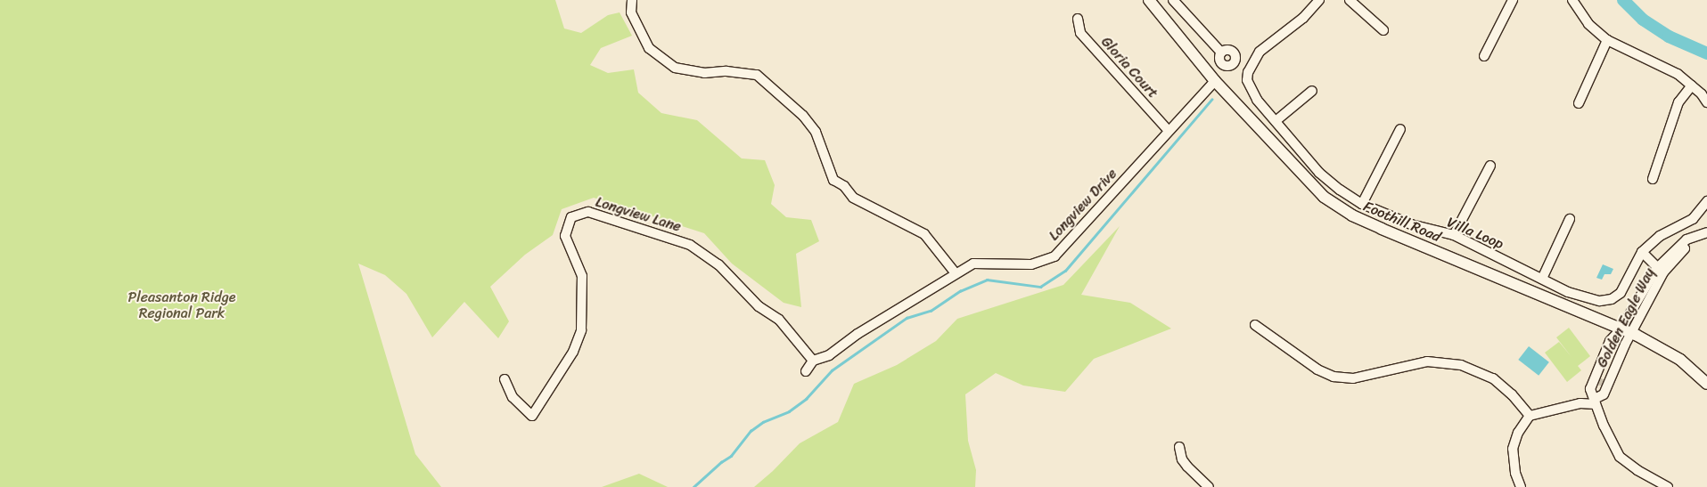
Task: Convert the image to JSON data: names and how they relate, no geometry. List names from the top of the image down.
{
  "streets": {
    "main road": ["Foothill Road"],
    "street": [
      "Gloria Court",
      "Longview Drive",
      "Longview Lane",
      "Villa Loop",
      "Golden Eagle Way"
    ]
  },
  "crossings": [
    ["Gloria Court", "Longview Drive"],
    ["Longview Drive", "Longview Lane"],
    ["Longview Drive", "Foothill Road"],
    ["Foothill Road", "Golden Eagle Way"]
  ],
  "parks": ["Pleasanton Ridge Regional Park"]
}
